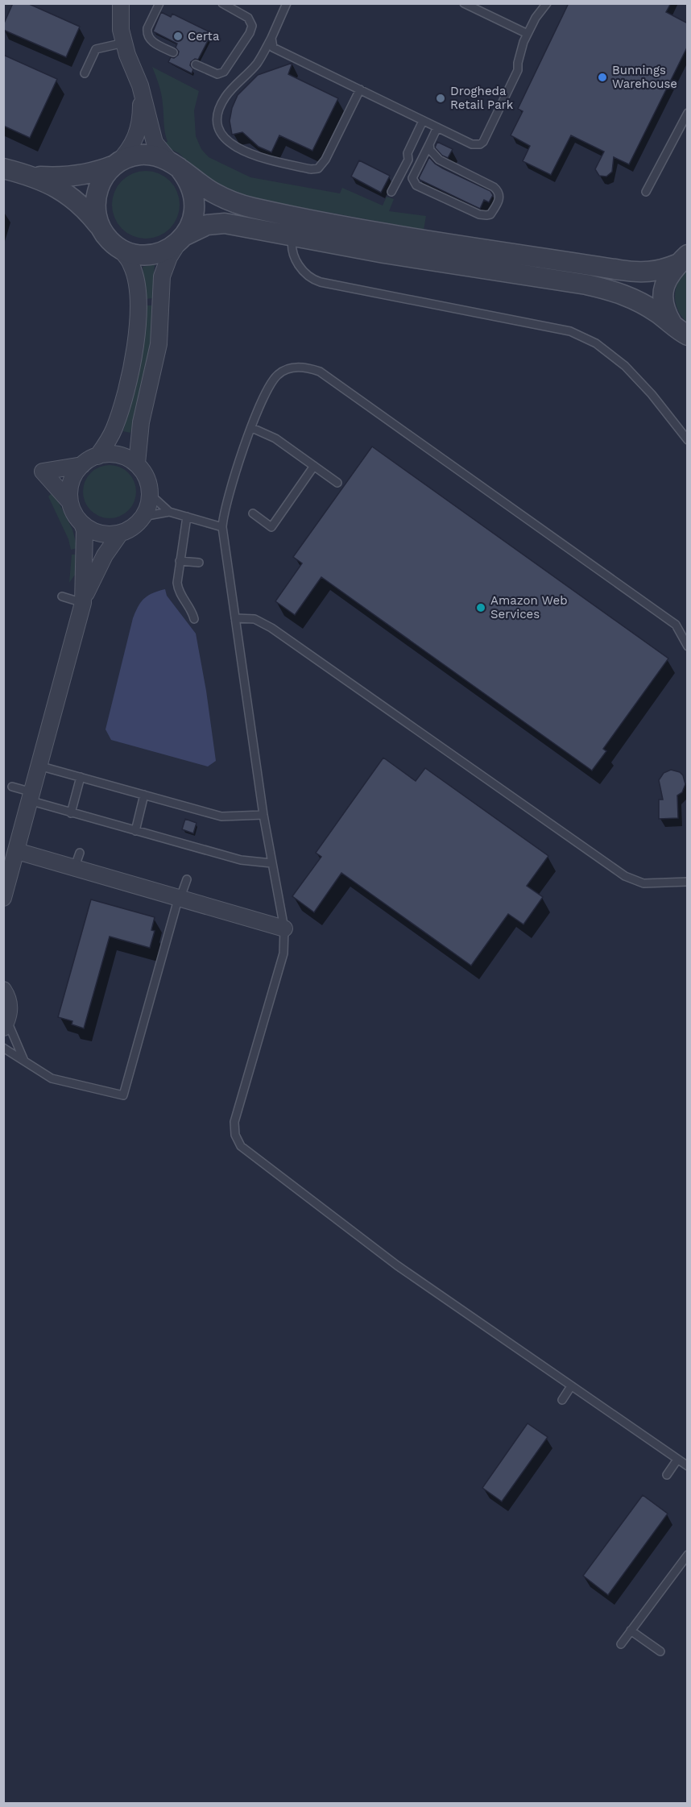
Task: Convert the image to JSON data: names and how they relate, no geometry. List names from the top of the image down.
{
  "places": [
    "Certa",
    "Bunnings Warehouse",
    "Drogheda Retail Park",
    "Amazon Web Services"
  ]
}
